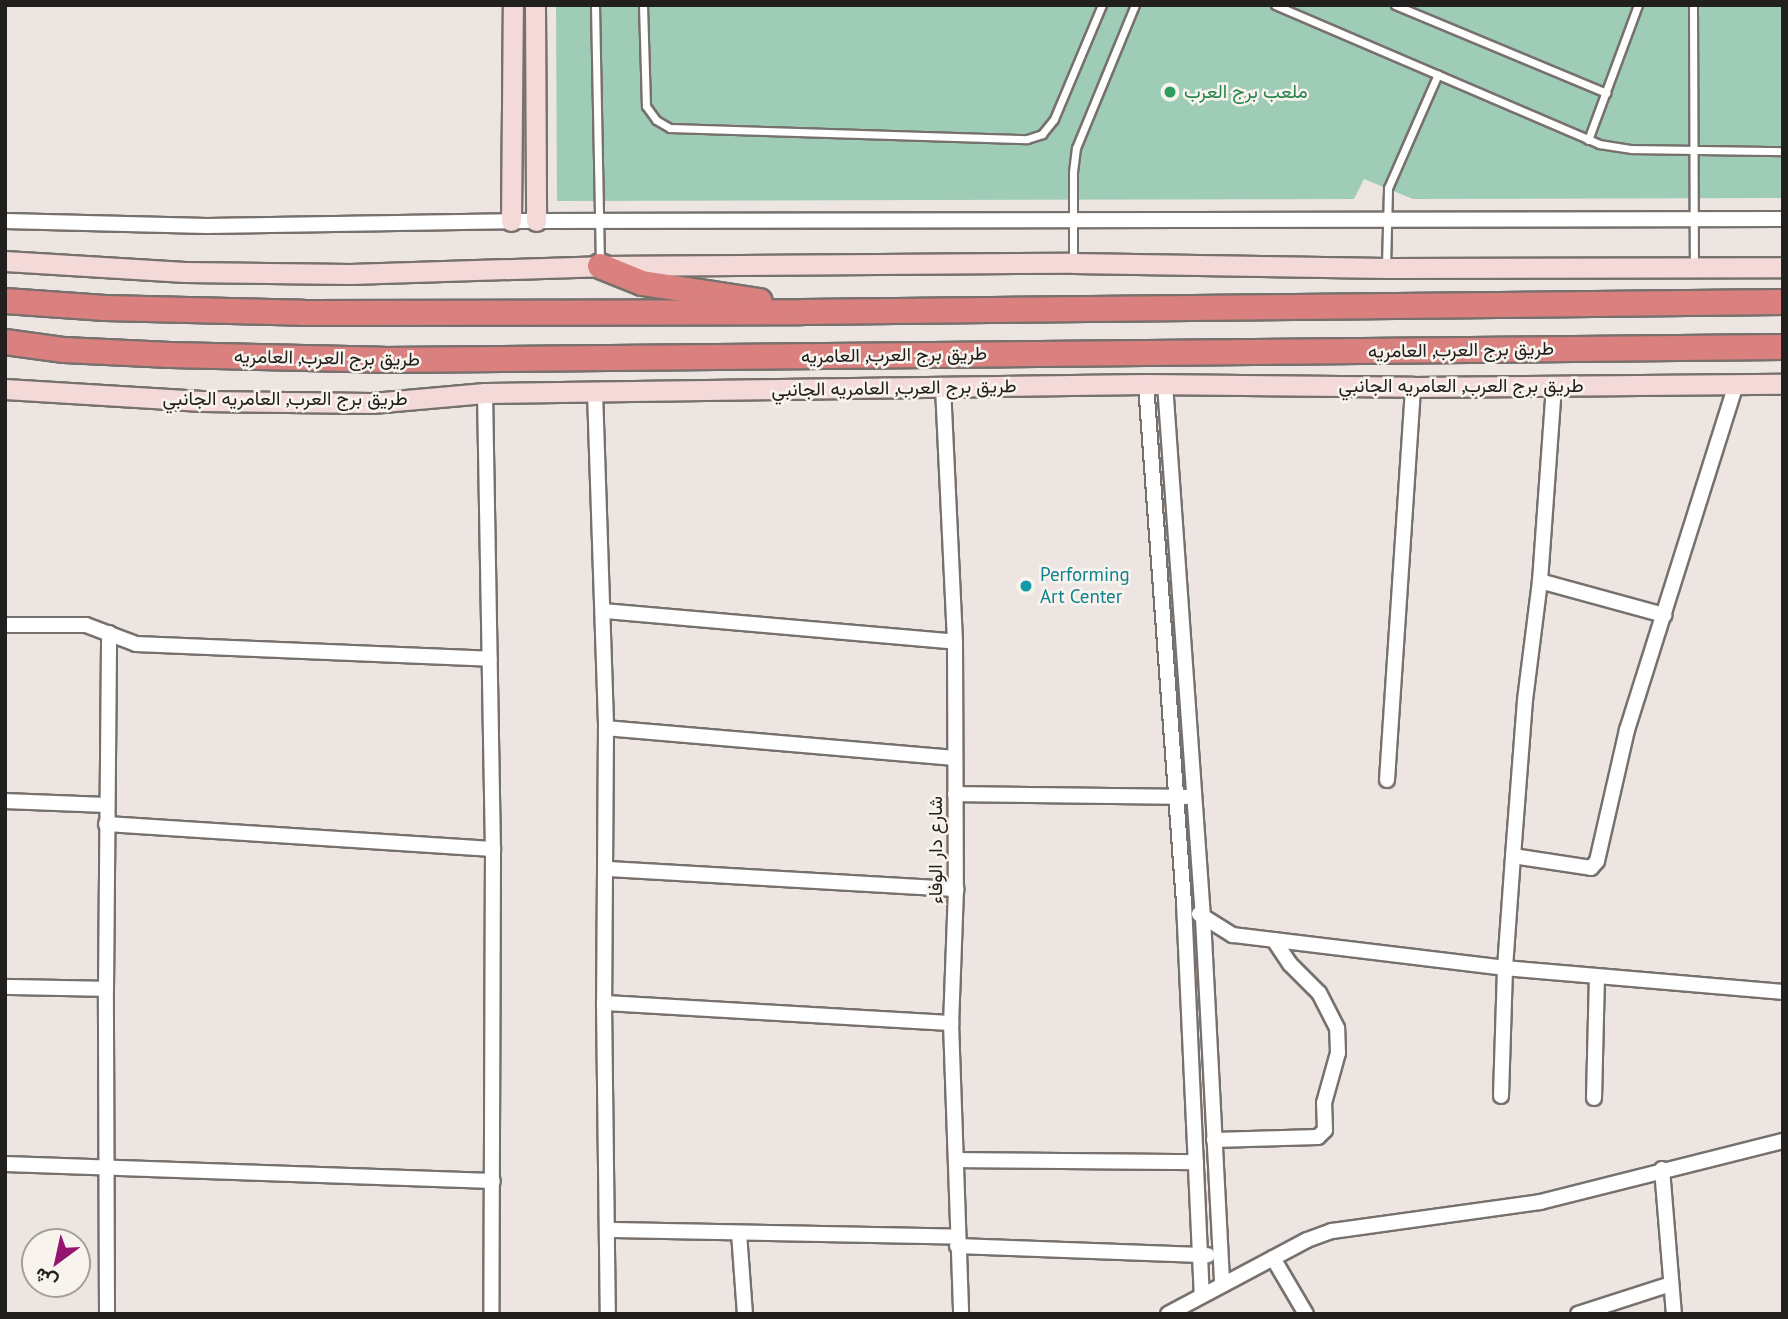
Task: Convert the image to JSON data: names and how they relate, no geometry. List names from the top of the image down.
{
  "streets": {
    "highway": ["طريق برج العرب, العامريه"],
    "street": ["طريق برج العرب, العامريه الجانبي", "شارع دار الوفاء"]
  },
  "crossings": [
    ["طريق برج العرب, العامريه الجانبي", "شارع دار الوفاء"]
  ],
  "places": ["ملعب برج العرب", "Performing Art Center"],
  "north": "bottom left"
}
